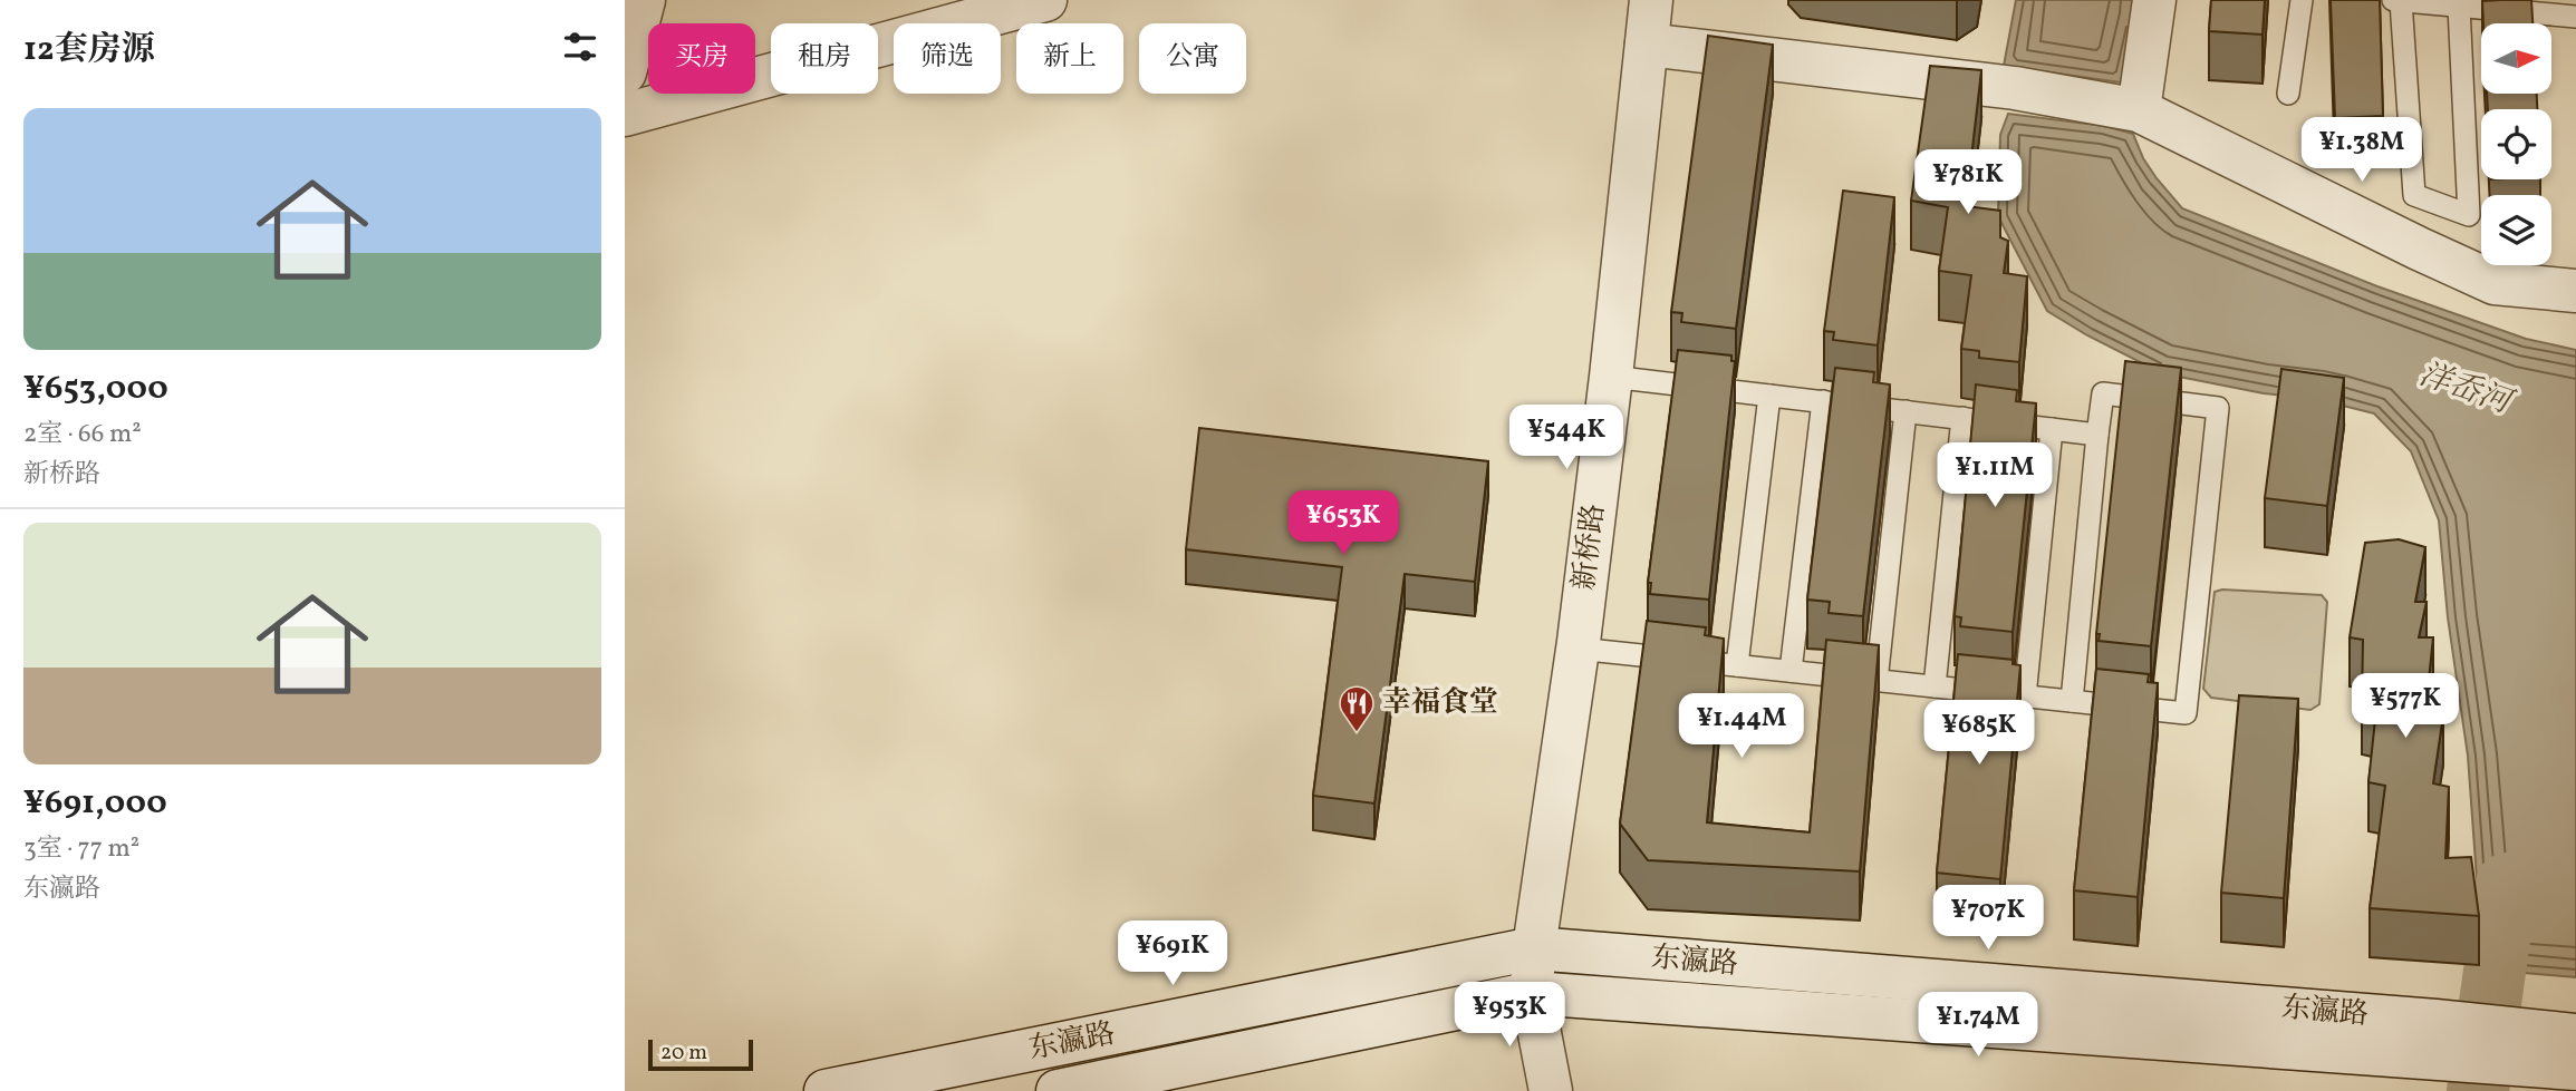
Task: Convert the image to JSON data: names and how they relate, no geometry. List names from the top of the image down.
{
  "streets": {
    "main road": ["新桥路", "东瀛路"]
  },
  "crossings": [
    ["新桥路", "东瀛路"]
  ],
  "water": ["洋岙河"],
  "places": {
    "restaurant": ["幸福食堂"]
  },
  "scale_bar": "20 m",
  "north": "right",
  "page": {
    "heading": "12套房源",
    "chip": [
      "买房",
      "租房",
      "筛选",
      "新上",
      "公寓"
    ],
    "list": [
      {
        "name": "¥653,000",
        "note": "2室 · 66 m² · 新桥路"
      },
      {
        "name": "¥691,000",
        "note": "3室 · 77 m² · 东瀛路"
      }
    ],
    "price": [
      "¥1.38M",
      "¥781K",
      "¥544K",
      "¥1.11M",
      "¥653K",
      "¥577K",
      "¥1.44M",
      "¥685K",
      "¥707K",
      "¥691K",
      "¥953K",
      "¥1.74M"
    ],
    "scale": "20 m"
  }
}
